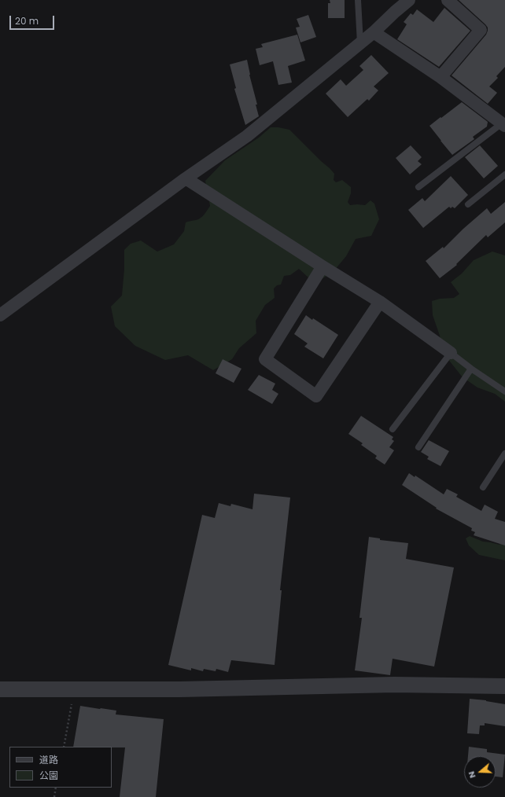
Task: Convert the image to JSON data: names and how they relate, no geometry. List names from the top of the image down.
{
  "legend": ["道路", "公園"],
  "scale_bar": "20 m",
  "north": "left"
}
